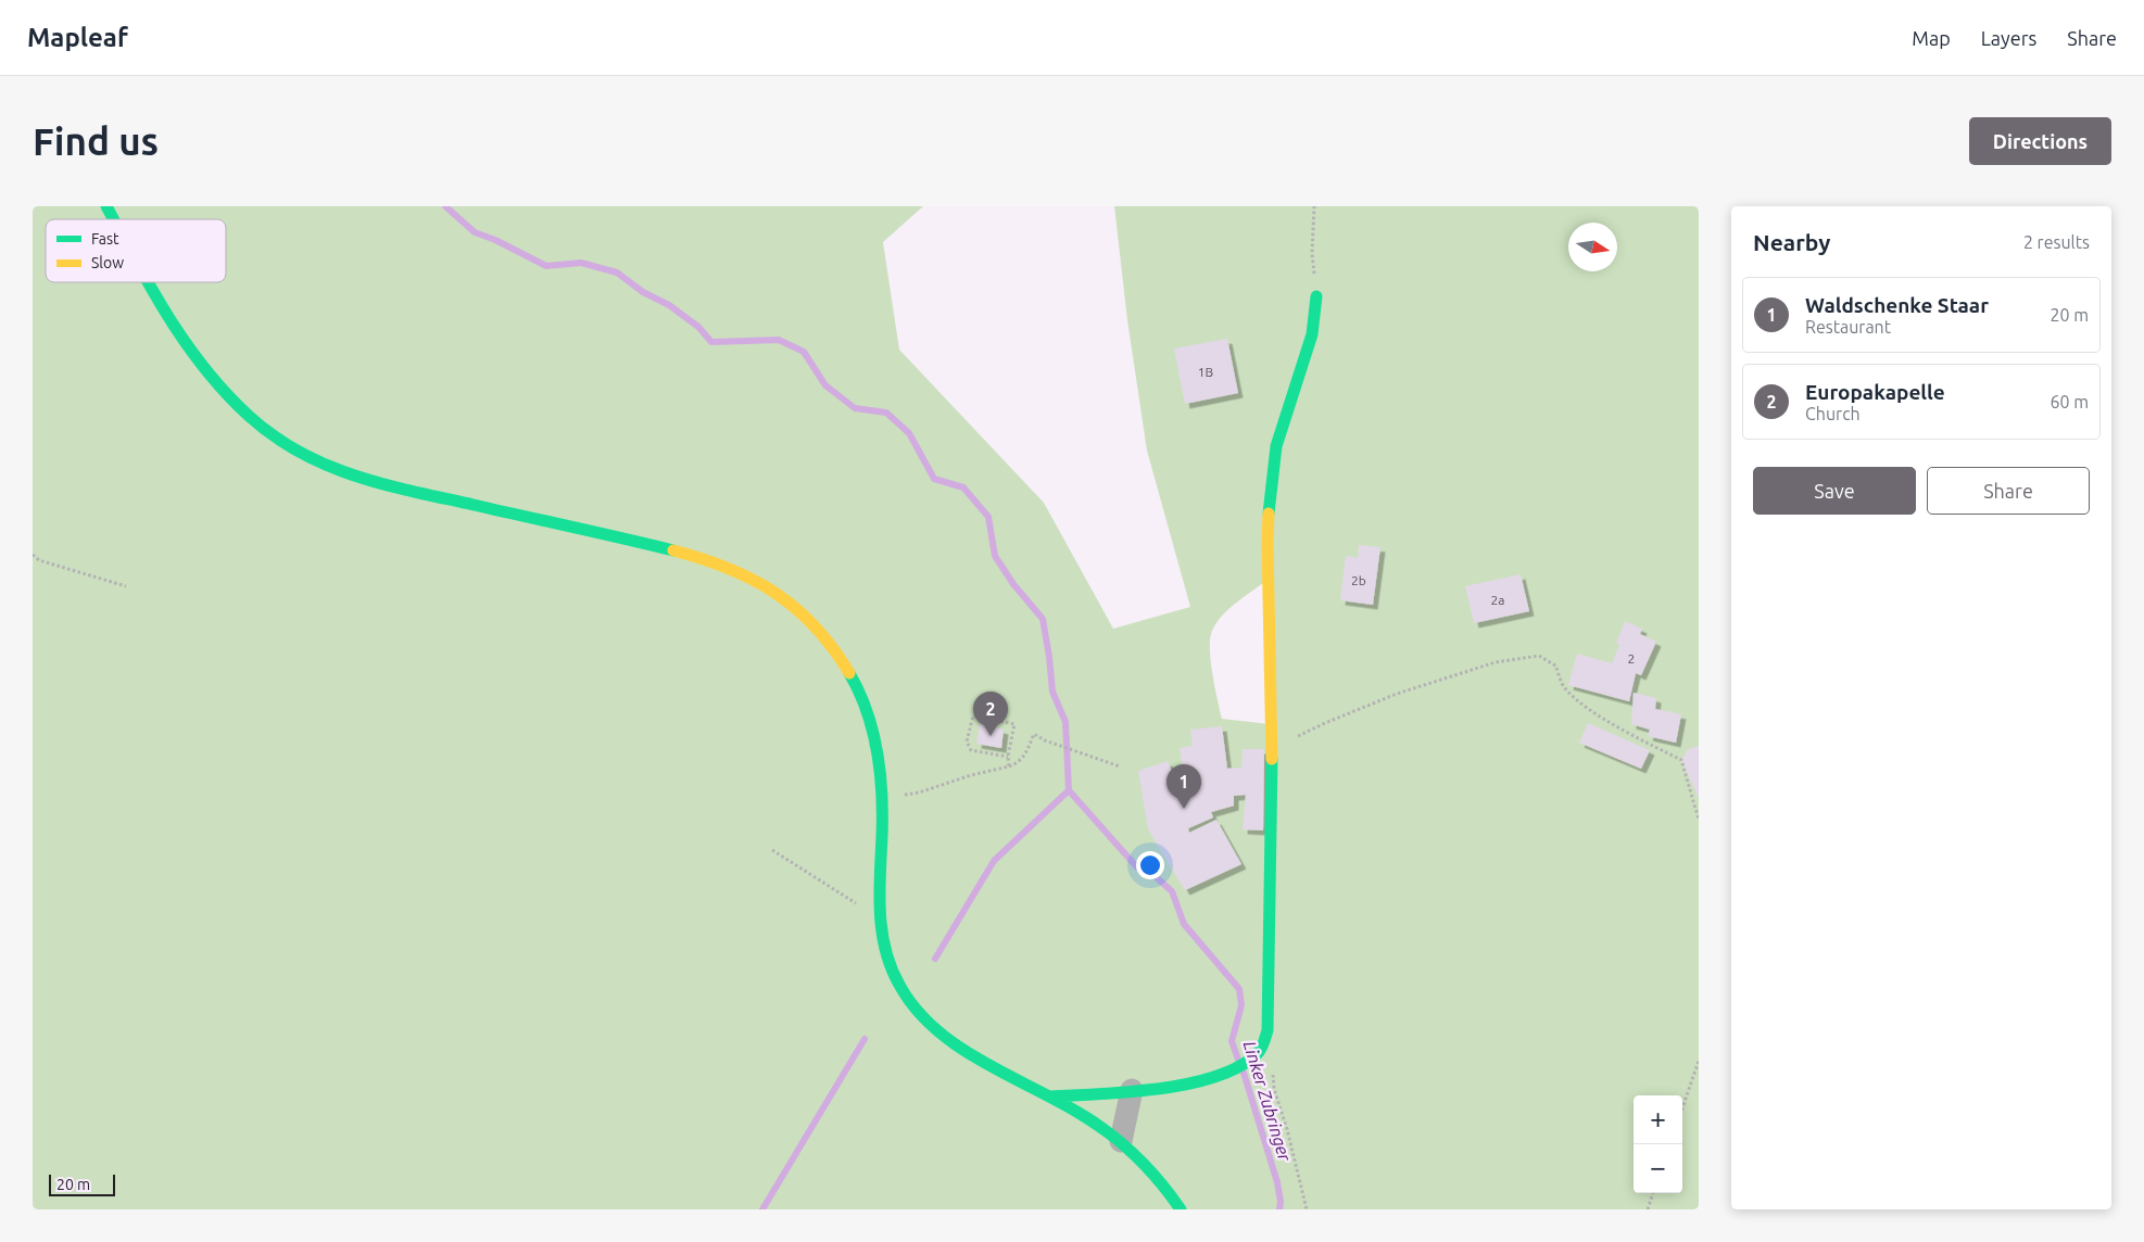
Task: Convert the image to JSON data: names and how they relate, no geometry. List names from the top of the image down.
{
  "water": ["Linker Zubringer"],
  "house_numbers": [
    "1B",
    "2b",
    "2a",
    "2"
  ],
  "legend": ["Fast", "Slow"],
  "scale_bar": "20 m",
  "north": "right",
  "page": {
    "header": "Mapleaf",
    "nav": ["Map", "Layers", "Share"],
    "buttons": [
      "Directions",
      ["Save", "Share"]
    ],
    "title": "Find us",
    "heading": ["Nearby", "2 results"],
    "list": [
      {
        "mark": "1",
        "name": "Waldschenke Staar",
        "note": "Restaurant",
        "value": "20 m"
      },
      {
        "mark": "2",
        "name": "Europakapelle",
        "note": "Church",
        "value": "60 m"
      }
    ],
    "pins": ["2", "1"],
    "map_buttons": ["+", "−"],
    "scale": "20 m"
  }
}
